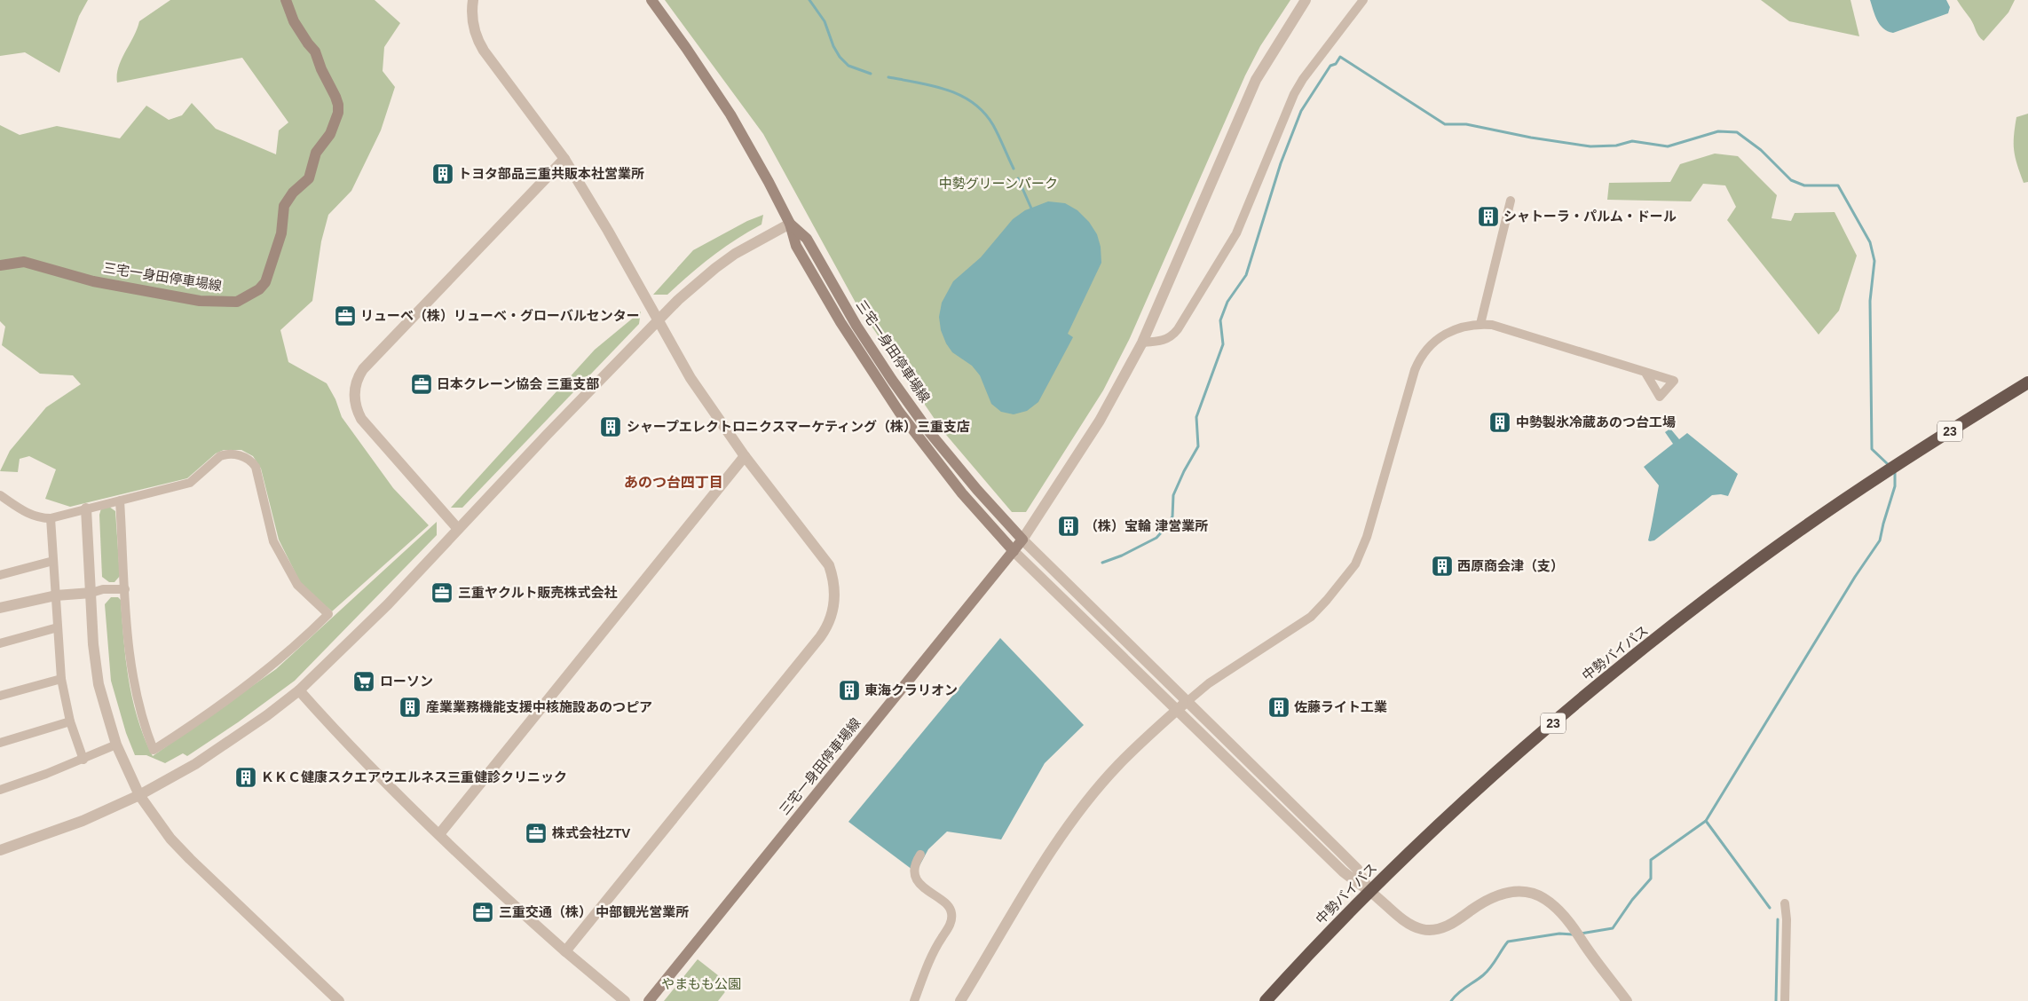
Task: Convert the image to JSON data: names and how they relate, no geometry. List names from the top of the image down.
{
  "streets": {
    "highway": ["23", "中勢バイパス"],
    "main road": ["三宅一身田停車場線"]
  },
  "districts": ["あのつ台四丁目"],
  "parks": ["中勢グリーンパーク", "やまもも公園"],
  "places": {
    "building": [
      "トヨタ部品三重共販本社営業所",
      "シャトーラ・パルム・ドール",
      "中勢製氷冷蔵あのつ台工場",
      "シャープエレクトロニクスマーケティング（株）三重支店",
      "（株）宝輪 津営業所",
      "西原商会津（支）",
      "東海クラリオン",
      "産業業務機能支援中核施設あのつピア",
      "佐藤ライト工業",
      "ＫＫＣ健康スクエアウエルネス三重健診クリニック"
    ],
    "office": [
      "リューベ（株）リューベ・グローバルセンター",
      "日本クレーン協会 三重支部",
      "三重ヤクルト販売株式会社",
      "株式会社ZTV",
      "三重交通（株） 中部観光営業所"
    ],
    "supermarket": ["ローソン"]
  }
}
